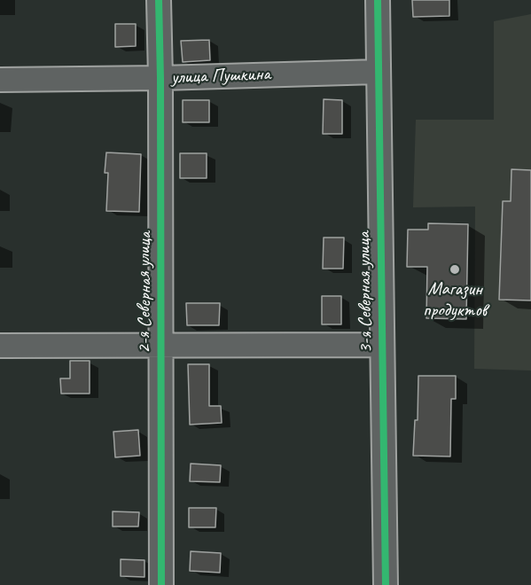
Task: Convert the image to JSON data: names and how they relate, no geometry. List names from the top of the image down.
{
  "streets": {
    "street": ["улица Пушкина", "2-я Северная улица", "3-я Северная улица"]
  },
  "crossings": [
    ["улица Пушкина", "2-я Северная улица"],
    ["улица Пушкина", "3-я Северная улица"]
  ],
  "places": ["Магазин продуктов"]
}
